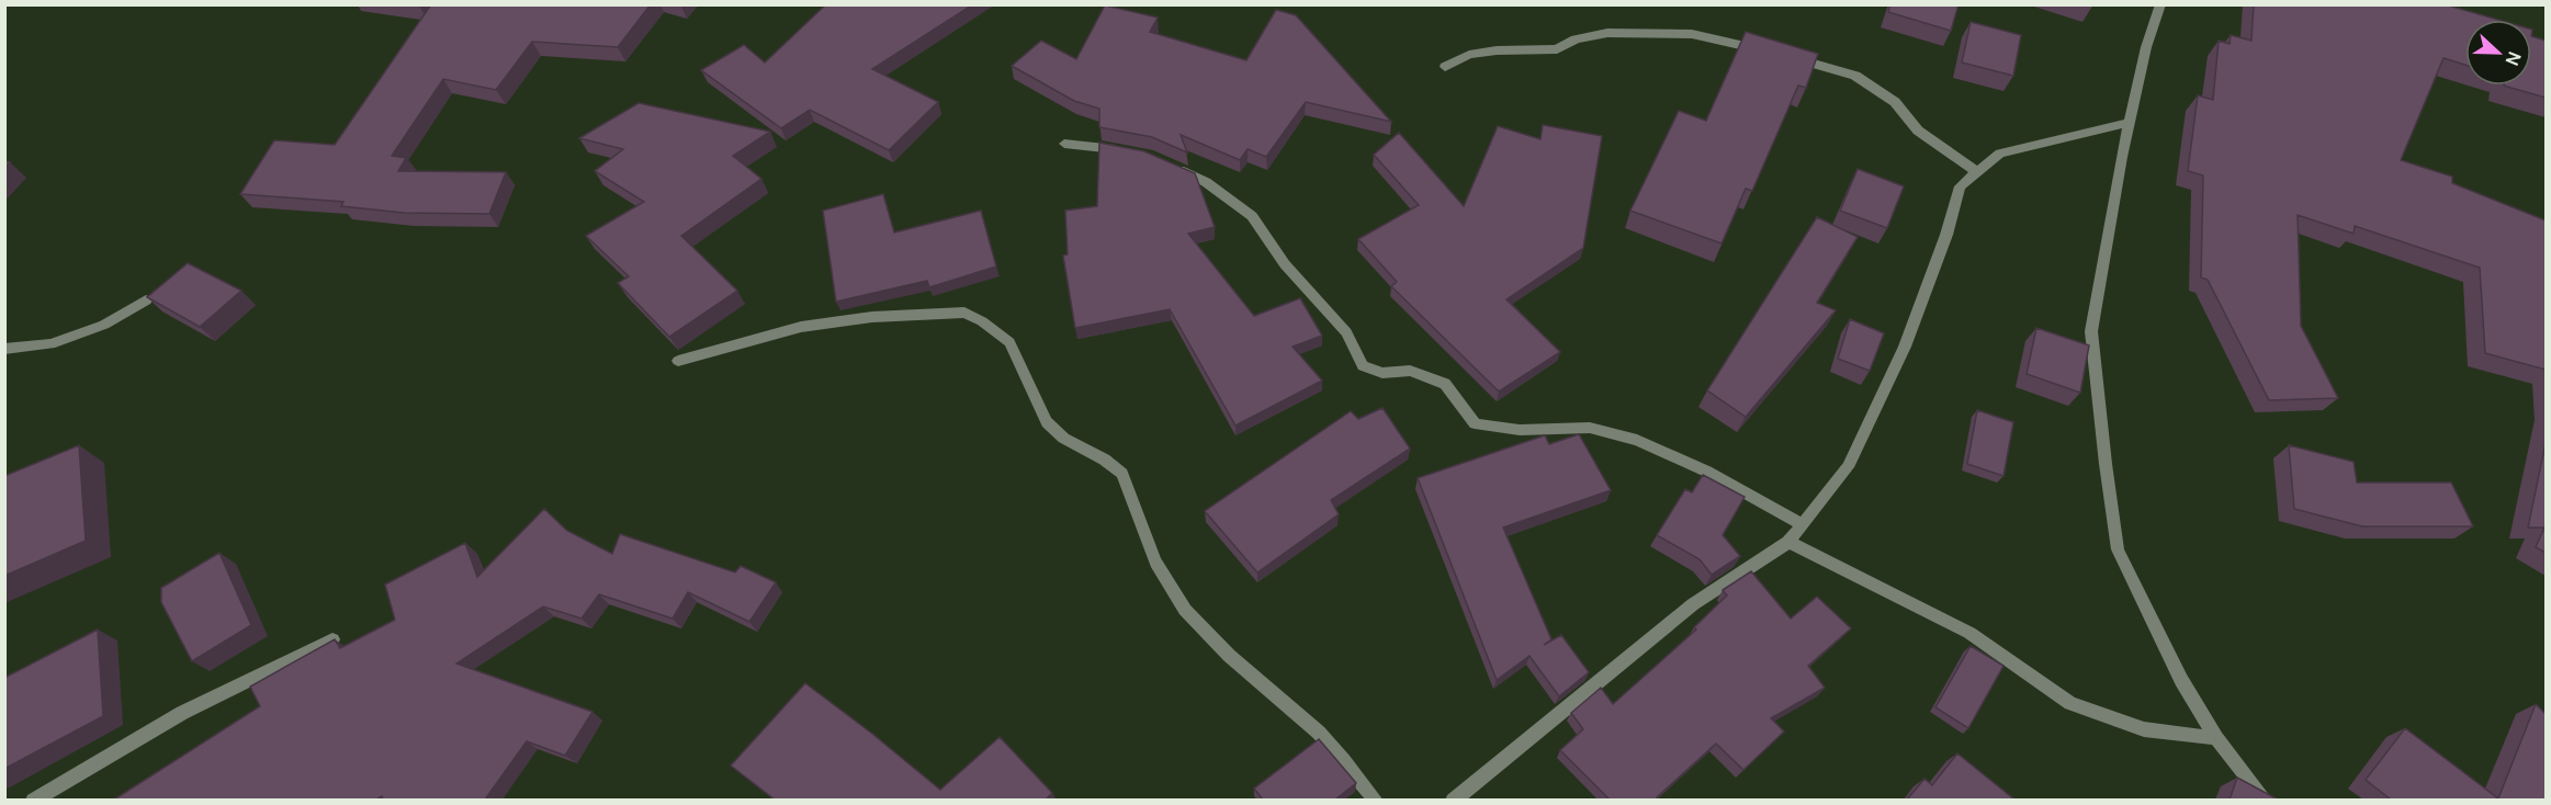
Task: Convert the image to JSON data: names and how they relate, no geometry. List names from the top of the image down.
{
  "north": "right"
}
